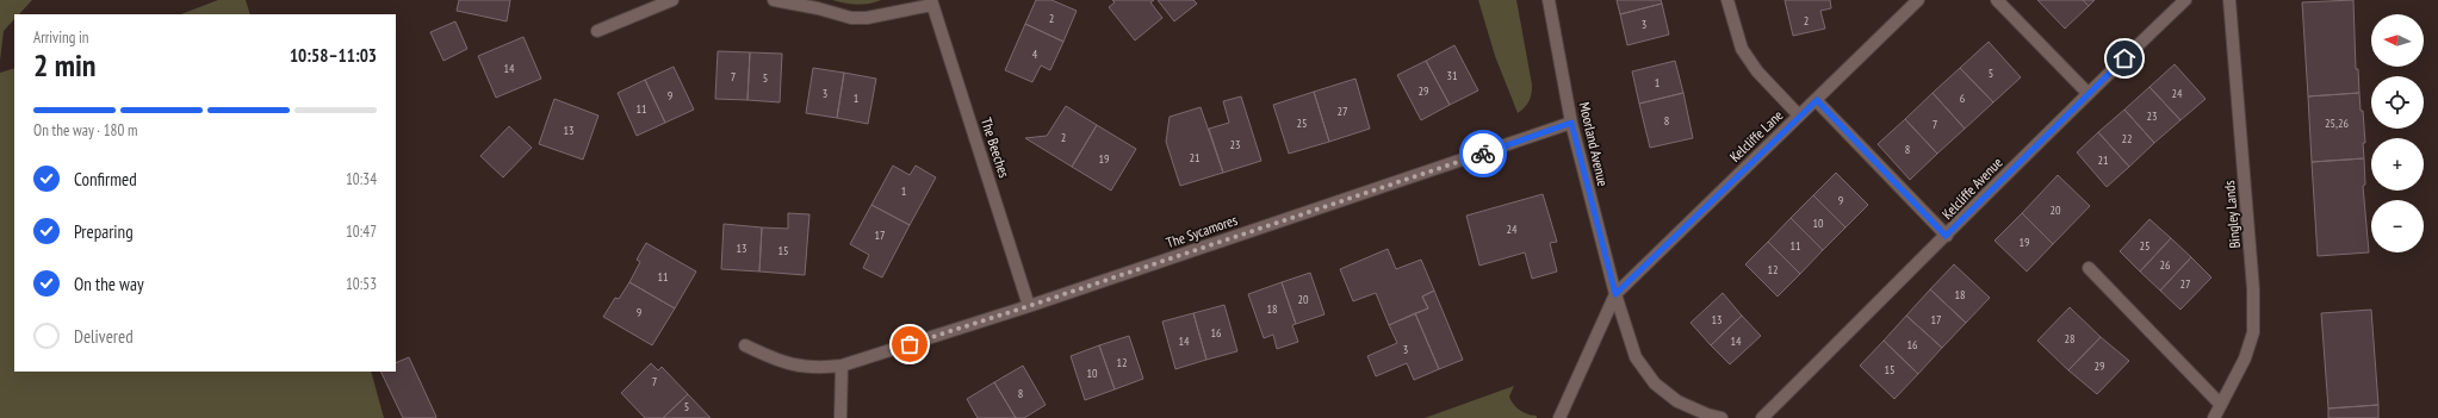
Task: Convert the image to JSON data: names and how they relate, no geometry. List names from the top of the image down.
{
  "streets": {
    "street": [
      "Kelcliffe Lane",
      "Moorland Avenue",
      "The Beeches",
      "Kelcliffe Avenue",
      "Bingley Lands",
      "The Sycamores"
    ]
  },
  "crossings": [
    ["Kelcliffe Lane", "Moorland Avenue"],
    ["Moorland Avenue", "The Sycamores"],
    ["The Beeches", "The Sycamores"]
  ],
  "house_numbers": [
    "2",
    "2",
    "3",
    "4",
    "14",
    "5",
    "31",
    "7",
    "5",
    "1",
    "29",
    "3",
    "24",
    "9",
    "1",
    "6",
    "11",
    "27",
    "23",
    "8",
    "25",
    "25,26",
    "7",
    "13",
    "2",
    "22",
    "23",
    "8",
    "21",
    "19",
    "21",
    "1",
    "9",
    "20",
    "10",
    "24",
    "17",
    "19",
    "11",
    "25",
    "13",
    "15",
    "26",
    "12",
    "11",
    "27",
    "18",
    "20",
    "18",
    "9",
    "13",
    "17",
    "16",
    "28",
    "14",
    "14",
    "16",
    "3",
    "12",
    "29",
    "15",
    "10",
    "7",
    "8",
    "5"
  ],
  "north": "left",
  "page": {
    "map_buttons": ["+", "−"],
    "heading": ["2 min", "Arriving in", "10:58–11:03"],
    "bar": "On the way · 180 m",
    "list": [
      ["Confirmed", "10:34"],
      ["Preparing", "10:47"],
      ["On the way", "10:53"],
      "Delivered"
    ]
  }
}
